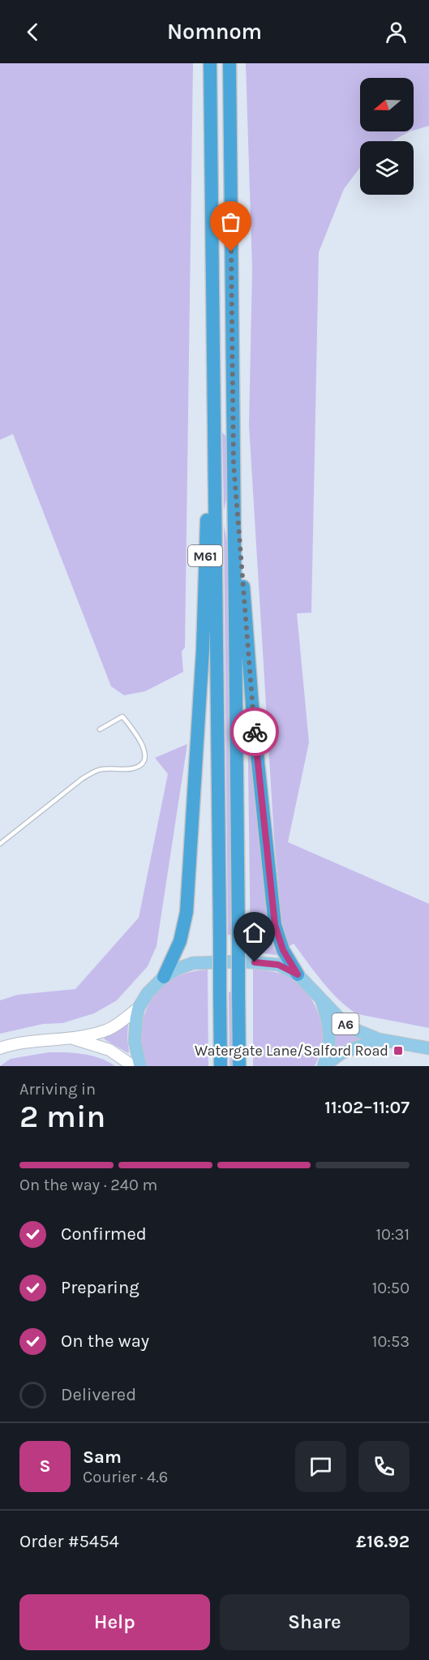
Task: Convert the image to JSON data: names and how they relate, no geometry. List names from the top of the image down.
{
  "streets": {
    "highway": ["M61"],
    "main road": ["A6"]
  },
  "crossings": [
    ["M61", "A6"]
  ],
  "places": {
    "transit": ["Watergate Lane/Salford Road"]
  },
  "north": "left",
  "page": {
    "header": "Nomnom",
    "heading": ["2 min", "Arriving in", "11:02–11:07"],
    "panel": [
      "Sam",
      "Courier · 4.6",
      "Order #5454",
      "£16.92"
    ],
    "bar": "On the way · 240 m",
    "list": [
      ["Confirmed", "10:31"],
      ["Preparing", "10:50"],
      ["On the way", "10:53"],
      "Delivered"
    ],
    "round": "S",
    "buttons": ["Help", "Share"]
  }
}
